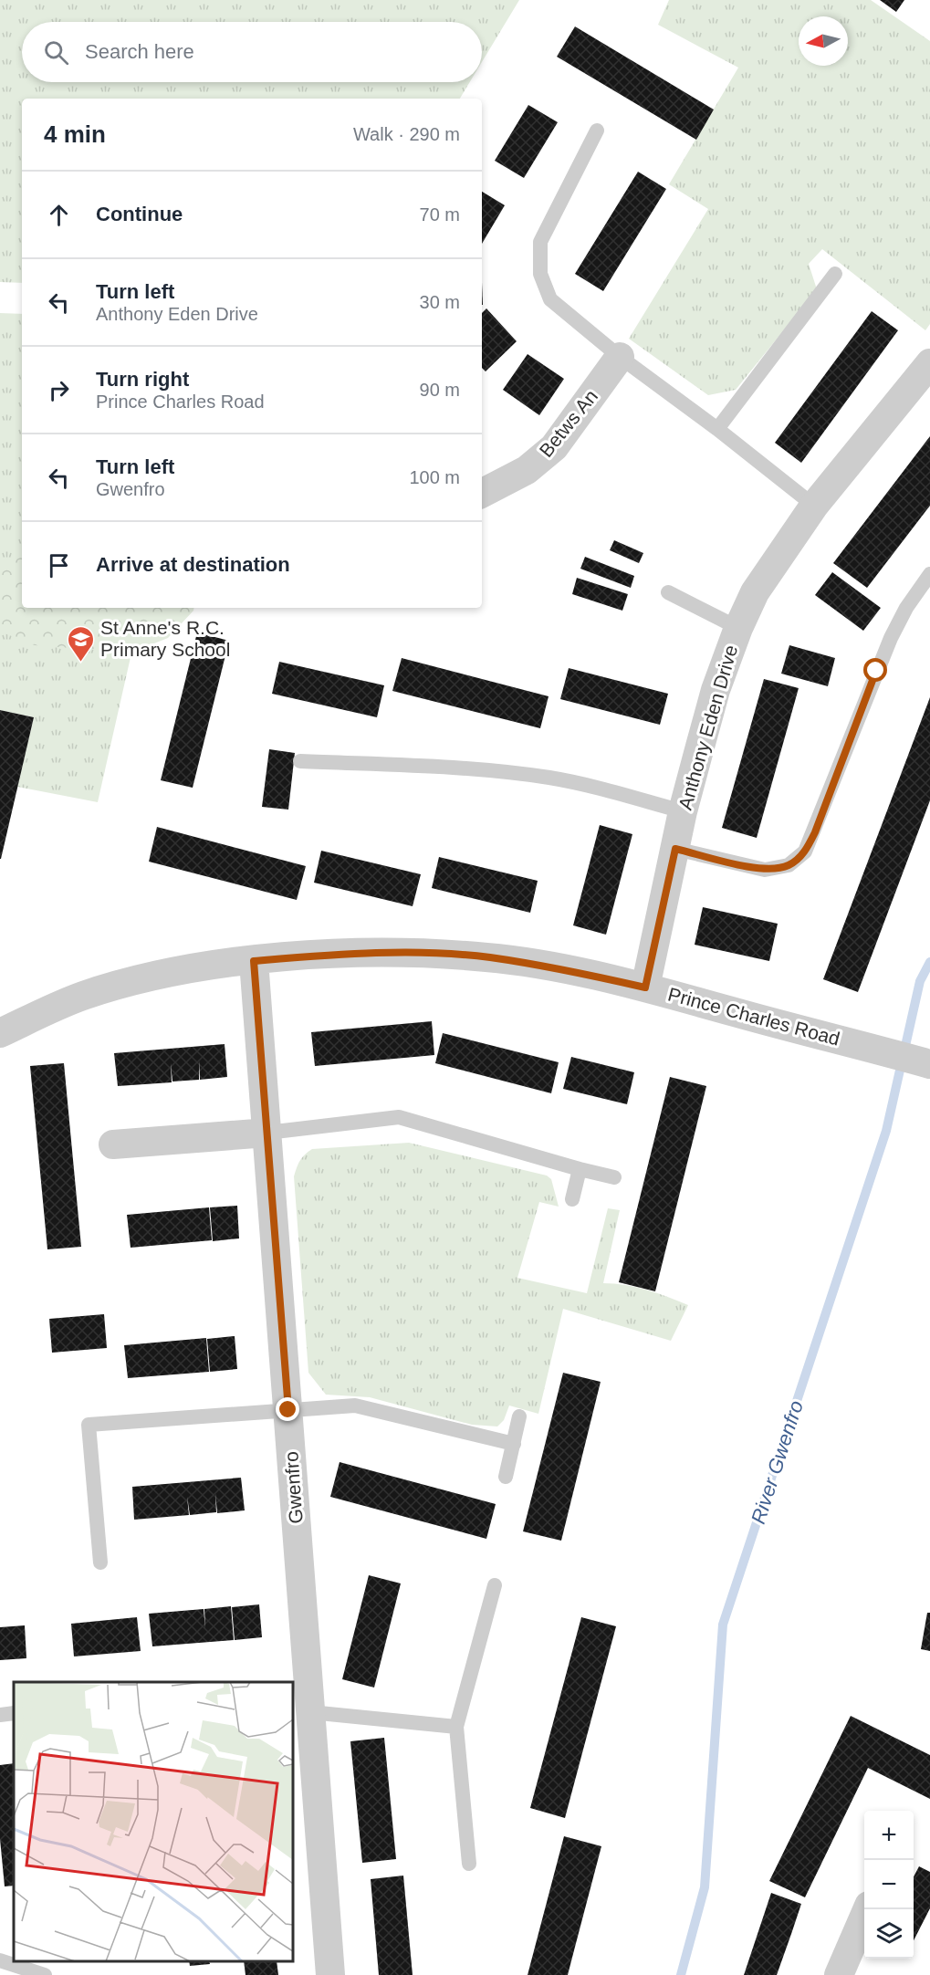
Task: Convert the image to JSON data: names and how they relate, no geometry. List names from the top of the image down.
{
  "streets": {
    "street": [
      "Betws An",
      "Anthony Eden Drive",
      "Prince Charles Road",
      "Gwenfro"
    ]
  },
  "crossings": [
    ["Anthony Eden Drive", "Prince Charles Road"],
    ["Prince Charles Road", "Gwenfro"]
  ],
  "water": ["River Gwenfro"],
  "places": {
    "school or university": ["St Anne's R.C. Primary School"]
  },
  "north": "left",
  "page": {
    "search": "Search here",
    "heading": ["4 min", "Walk · 290 m"],
    "list": [
      ["Continue", "70 m"],
      ["Turn left", "Anthony Eden Drive", "30 m"],
      ["Turn right", "Prince Charles Road", "90 m"],
      ["Turn left", "Gwenfro", "100 m"],
      "Arrive at destination"
    ],
    "map_buttons": ["+", "−"]
  }
}
